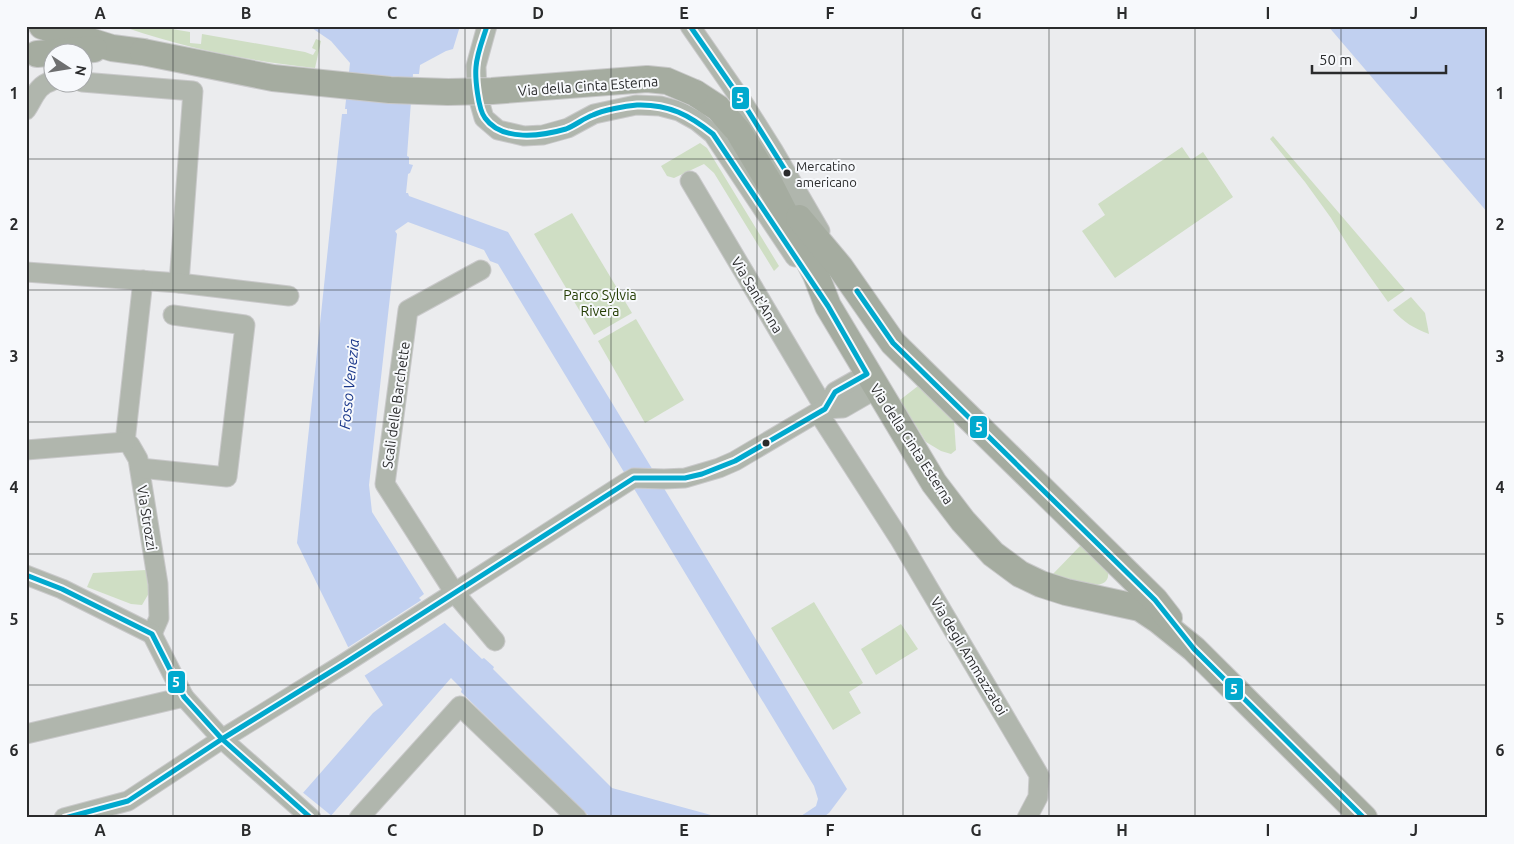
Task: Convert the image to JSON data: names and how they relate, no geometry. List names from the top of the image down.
{
  "streets": {
    "main road": ["Via della Cinta Esterna"],
    "street": [
      "Via Sant'Anna",
      "Scali delle Barchette",
      "Via Strozzi",
      "Via degli Ammazzatoi"
    ]
  },
  "crossings": [
    ["Via Sant'Anna", "Via degli Ammazzatoi"]
  ],
  "water": ["Fosso Venezia"],
  "parks": ["Parco Sylvia Rivera"],
  "places": ["Mercatino americano"],
  "lines": ["transit line 5"],
  "scale_bar": "50 m",
  "north": "right",
  "grid": {
    "columns": [
      "A",
      "B",
      "C",
      "D",
      "E",
      "F",
      "G",
      "H",
      "I",
      "J"
    ],
    "rows": [
      "1",
      "2",
      "3",
      "4",
      "5",
      "6"
    ]
  }
}
